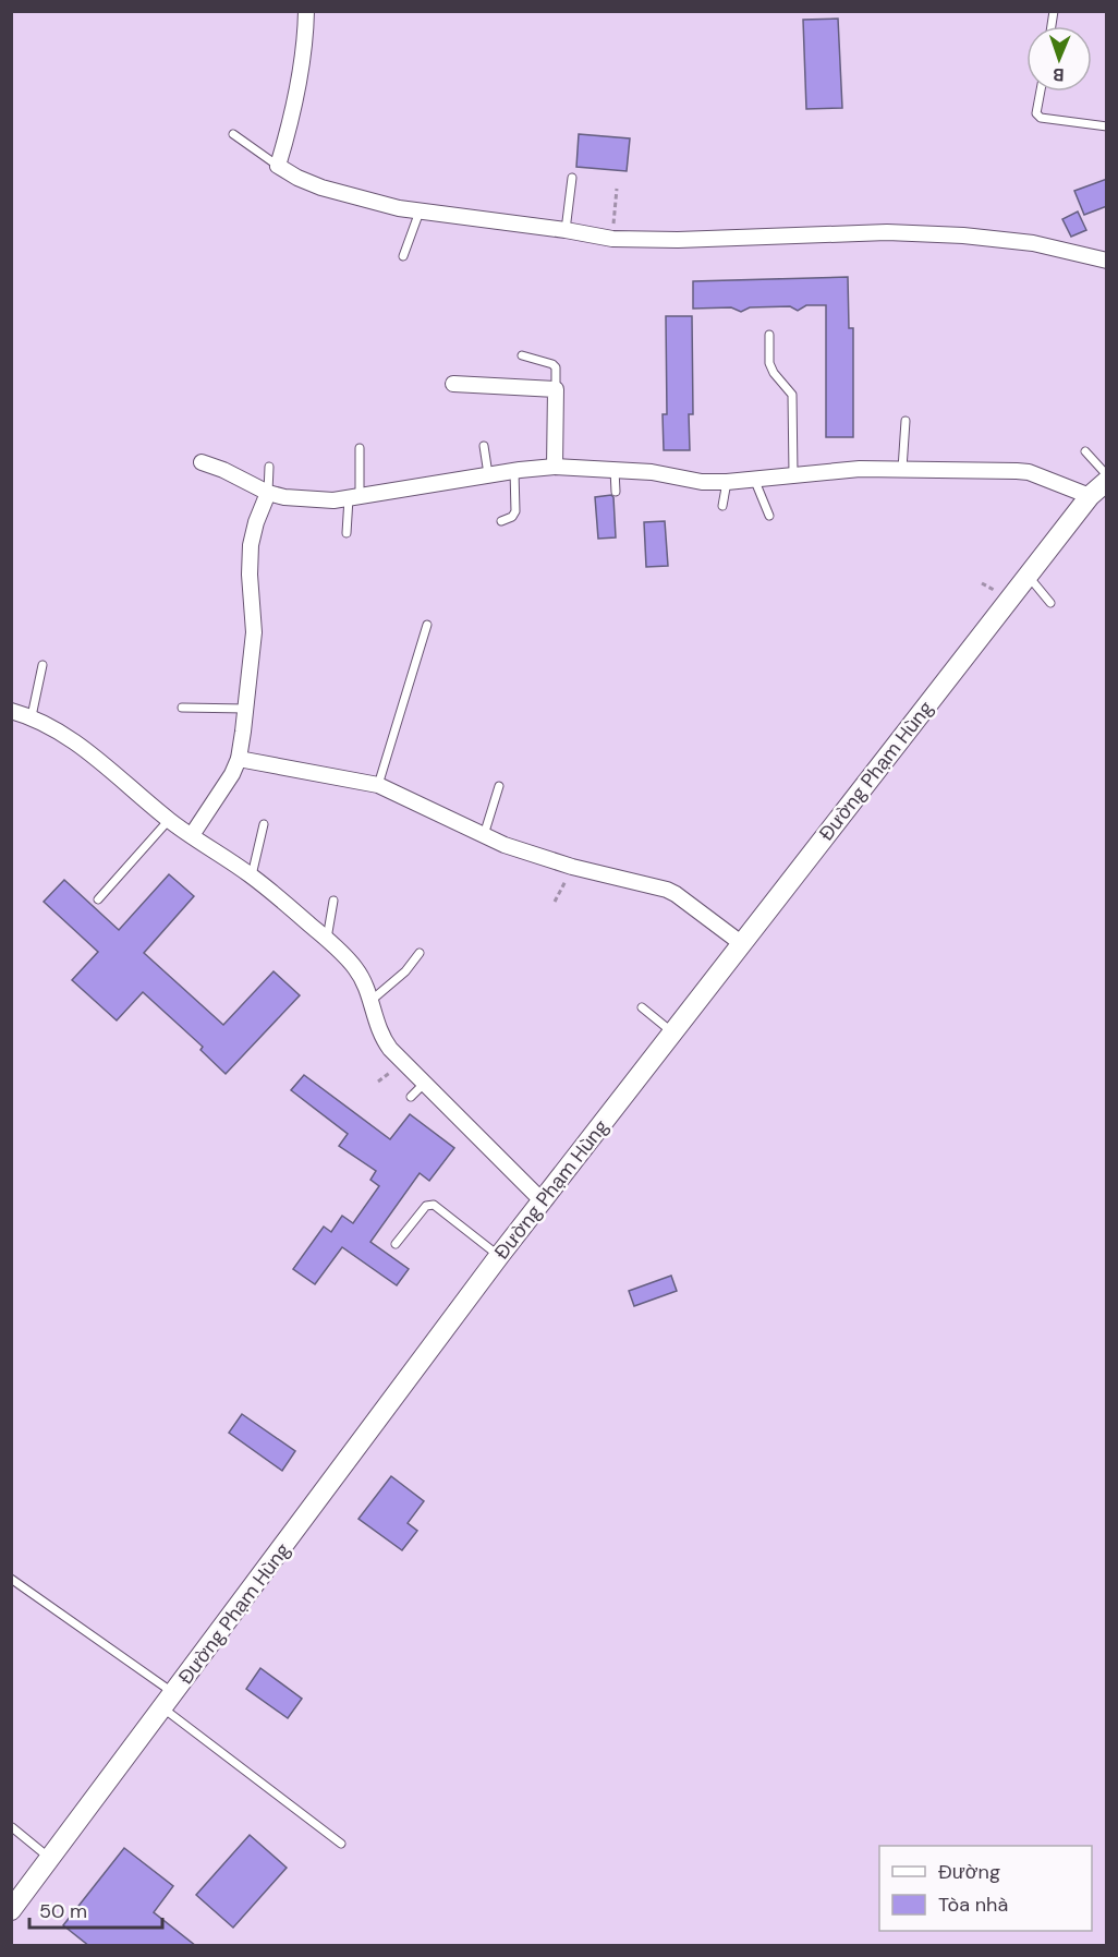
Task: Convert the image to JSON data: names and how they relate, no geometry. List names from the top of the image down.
{
  "streets": {
    "main road": ["Đường Phạm Hùng"]
  },
  "legend": ["Đường", "Tòa nhà"],
  "scale_bar": "50 m",
  "north": "bottom"
}
